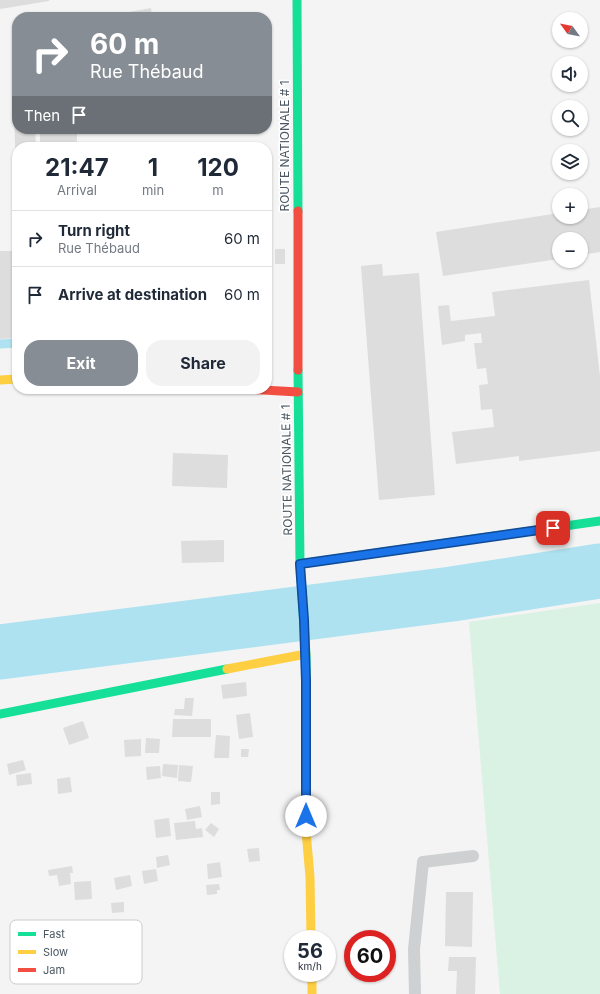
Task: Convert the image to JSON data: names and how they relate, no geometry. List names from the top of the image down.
{
  "streets": {
    "main road": ["ROUTE NATIONALE # 1"]
  },
  "legend": ["Fast", "Slow", "Jam"],
  "north": "top left",
  "page": {
    "map_buttons": ["+", "−"],
    "turn": ["60 m", "Rue Thébaud"],
    "then": "Then",
    "eta": [
      "21:47",
      "Arrival",
      "1",
      "min",
      "120",
      "m"
    ],
    "list": [
      {
        "name": "Turn right",
        "note": "Rue Thébaud",
        "value": "60 m"
      },
      {
        "name": "Arrive at destination",
        "value": "60 m"
      }
    ],
    "buttons": ["Exit", "Share"],
    "speed": "56 km/h",
    "limit": "60"
  }
}
